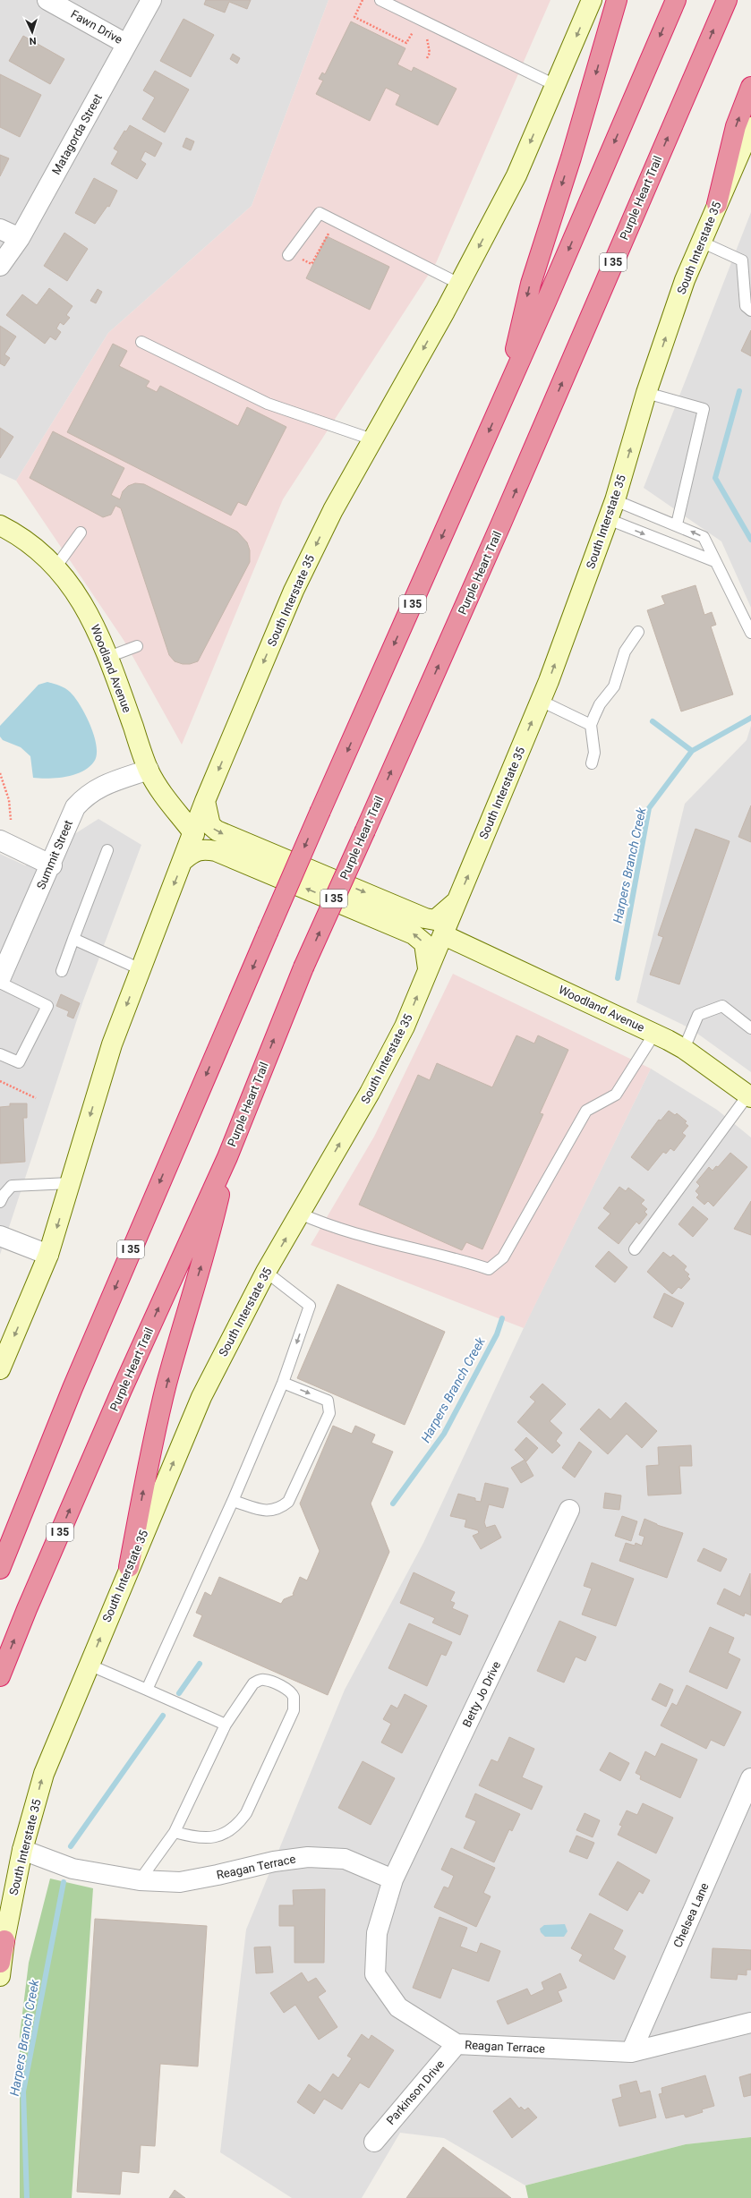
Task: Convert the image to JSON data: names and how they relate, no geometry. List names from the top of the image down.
{
  "streets": {
    "highway": ["Purple Heart Trail", "I 35"],
    "main road": ["South Interstate 35", "Woodland Avenue"],
    "street": [
      "Fawn Drive",
      "Matagorda Street",
      "Summit Street",
      "Betty Jo Drive",
      "Reagan Terrace",
      "Chelsea Lane",
      "Parkinson Drive"
    ]
  },
  "crossings": [
    ["Fawn Drive", "Matagorda Street"],
    ["South Interstate 35", "Woodland Avenue"],
    ["South Interstate 35", "Reagan Terrace"],
    ["Woodland Avenue", "Summit Street"],
    ["Betty Jo Drive", "Reagan Terrace"],
    ["Reagan Terrace", "Chelsea Lane"],
    ["Reagan Terrace", "Parkinson Drive"]
  ],
  "water": ["Harpers Branch Creek"],
  "north": "bottom"
}
